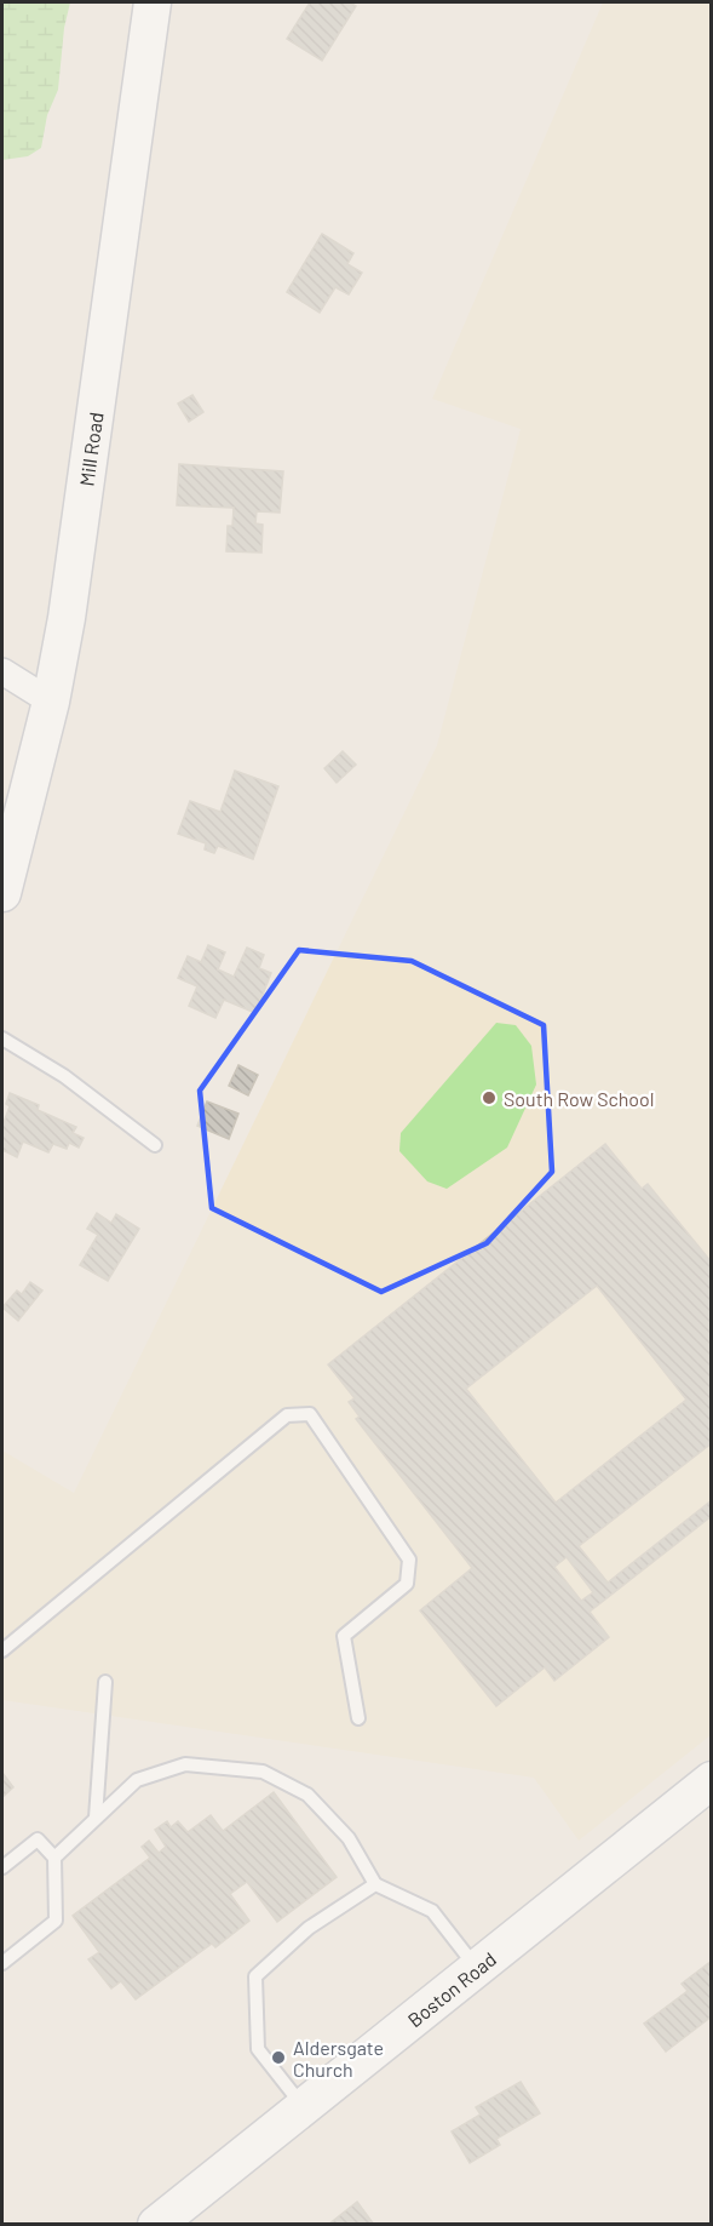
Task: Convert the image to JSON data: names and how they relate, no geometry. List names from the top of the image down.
{
  "streets": {
    "main road": ["Mill Road", "Boston Road"]
  },
  "places": ["South Row School", "Aldersgate Church"]
}
